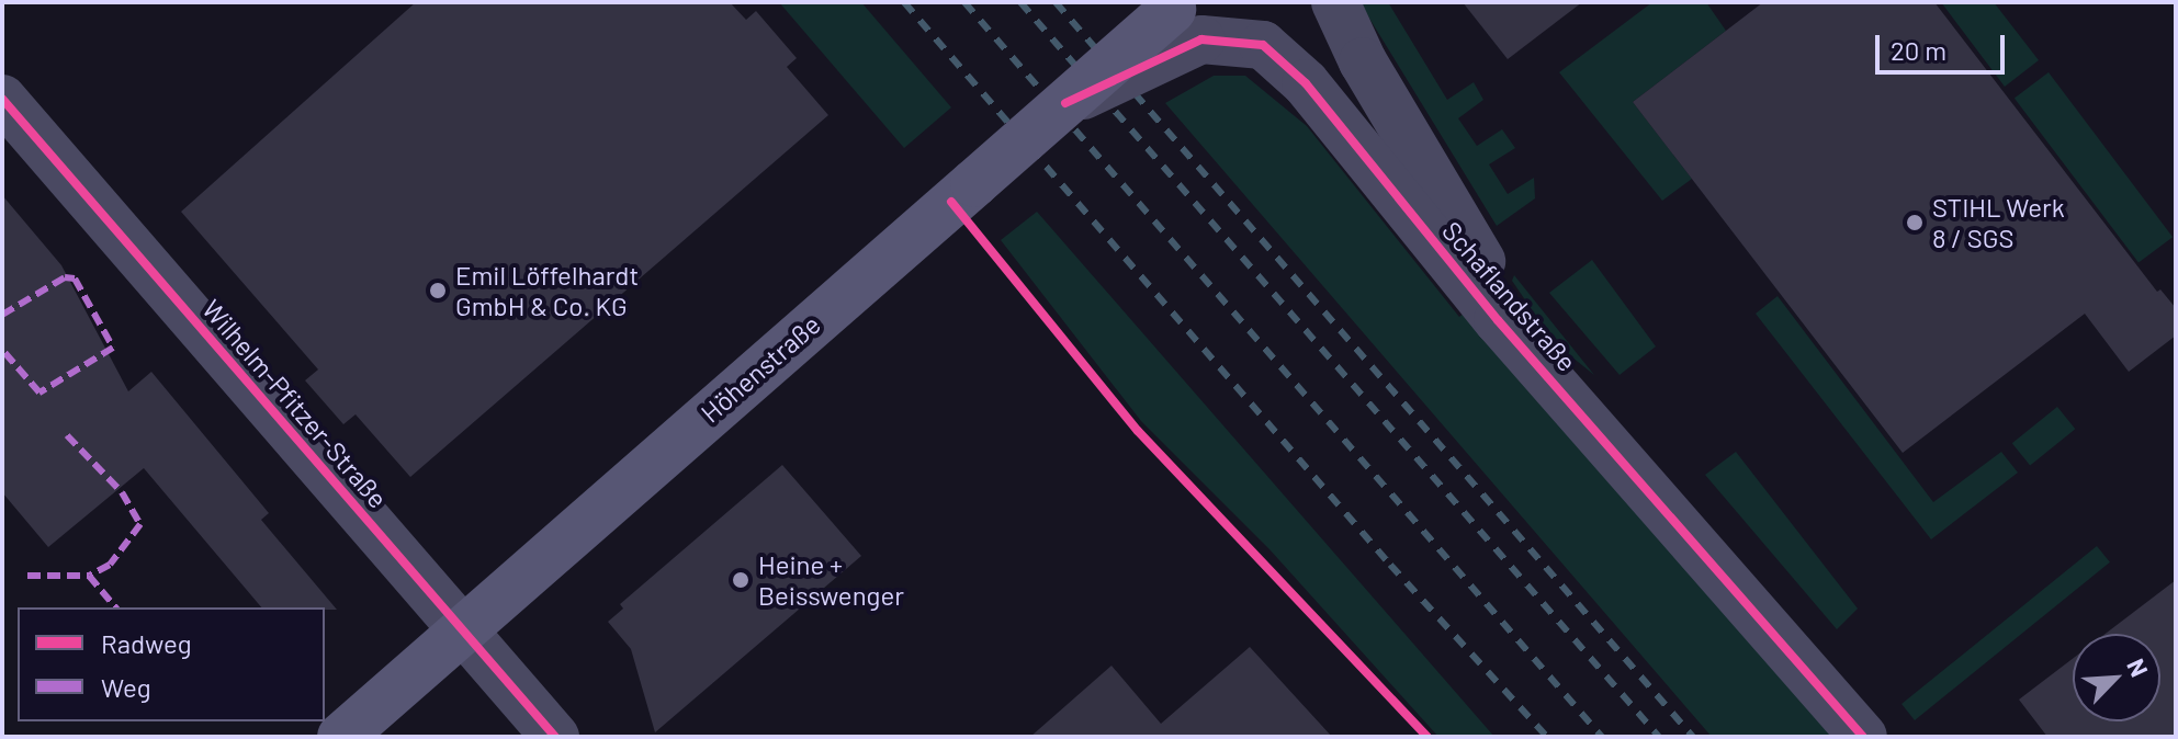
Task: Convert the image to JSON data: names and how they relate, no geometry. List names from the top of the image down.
{
  "streets": {
    "main road": ["Höhenstraße"],
    "street": ["Schaflandstraße", "Wilhelm-Pfitzer-Straße"]
  },
  "crossings": [
    ["Höhenstraße", "Wilhelm-Pfitzer-Straße"]
  ],
  "places": ["STIHL Werk 8 / SGS", "Emil Löffelhardt GmbH & Co. KG", "Heine + Beisswenger"],
  "legend": ["Radweg", "Weg"],
  "scale_bar": "20 m",
  "north": "top right"
}
